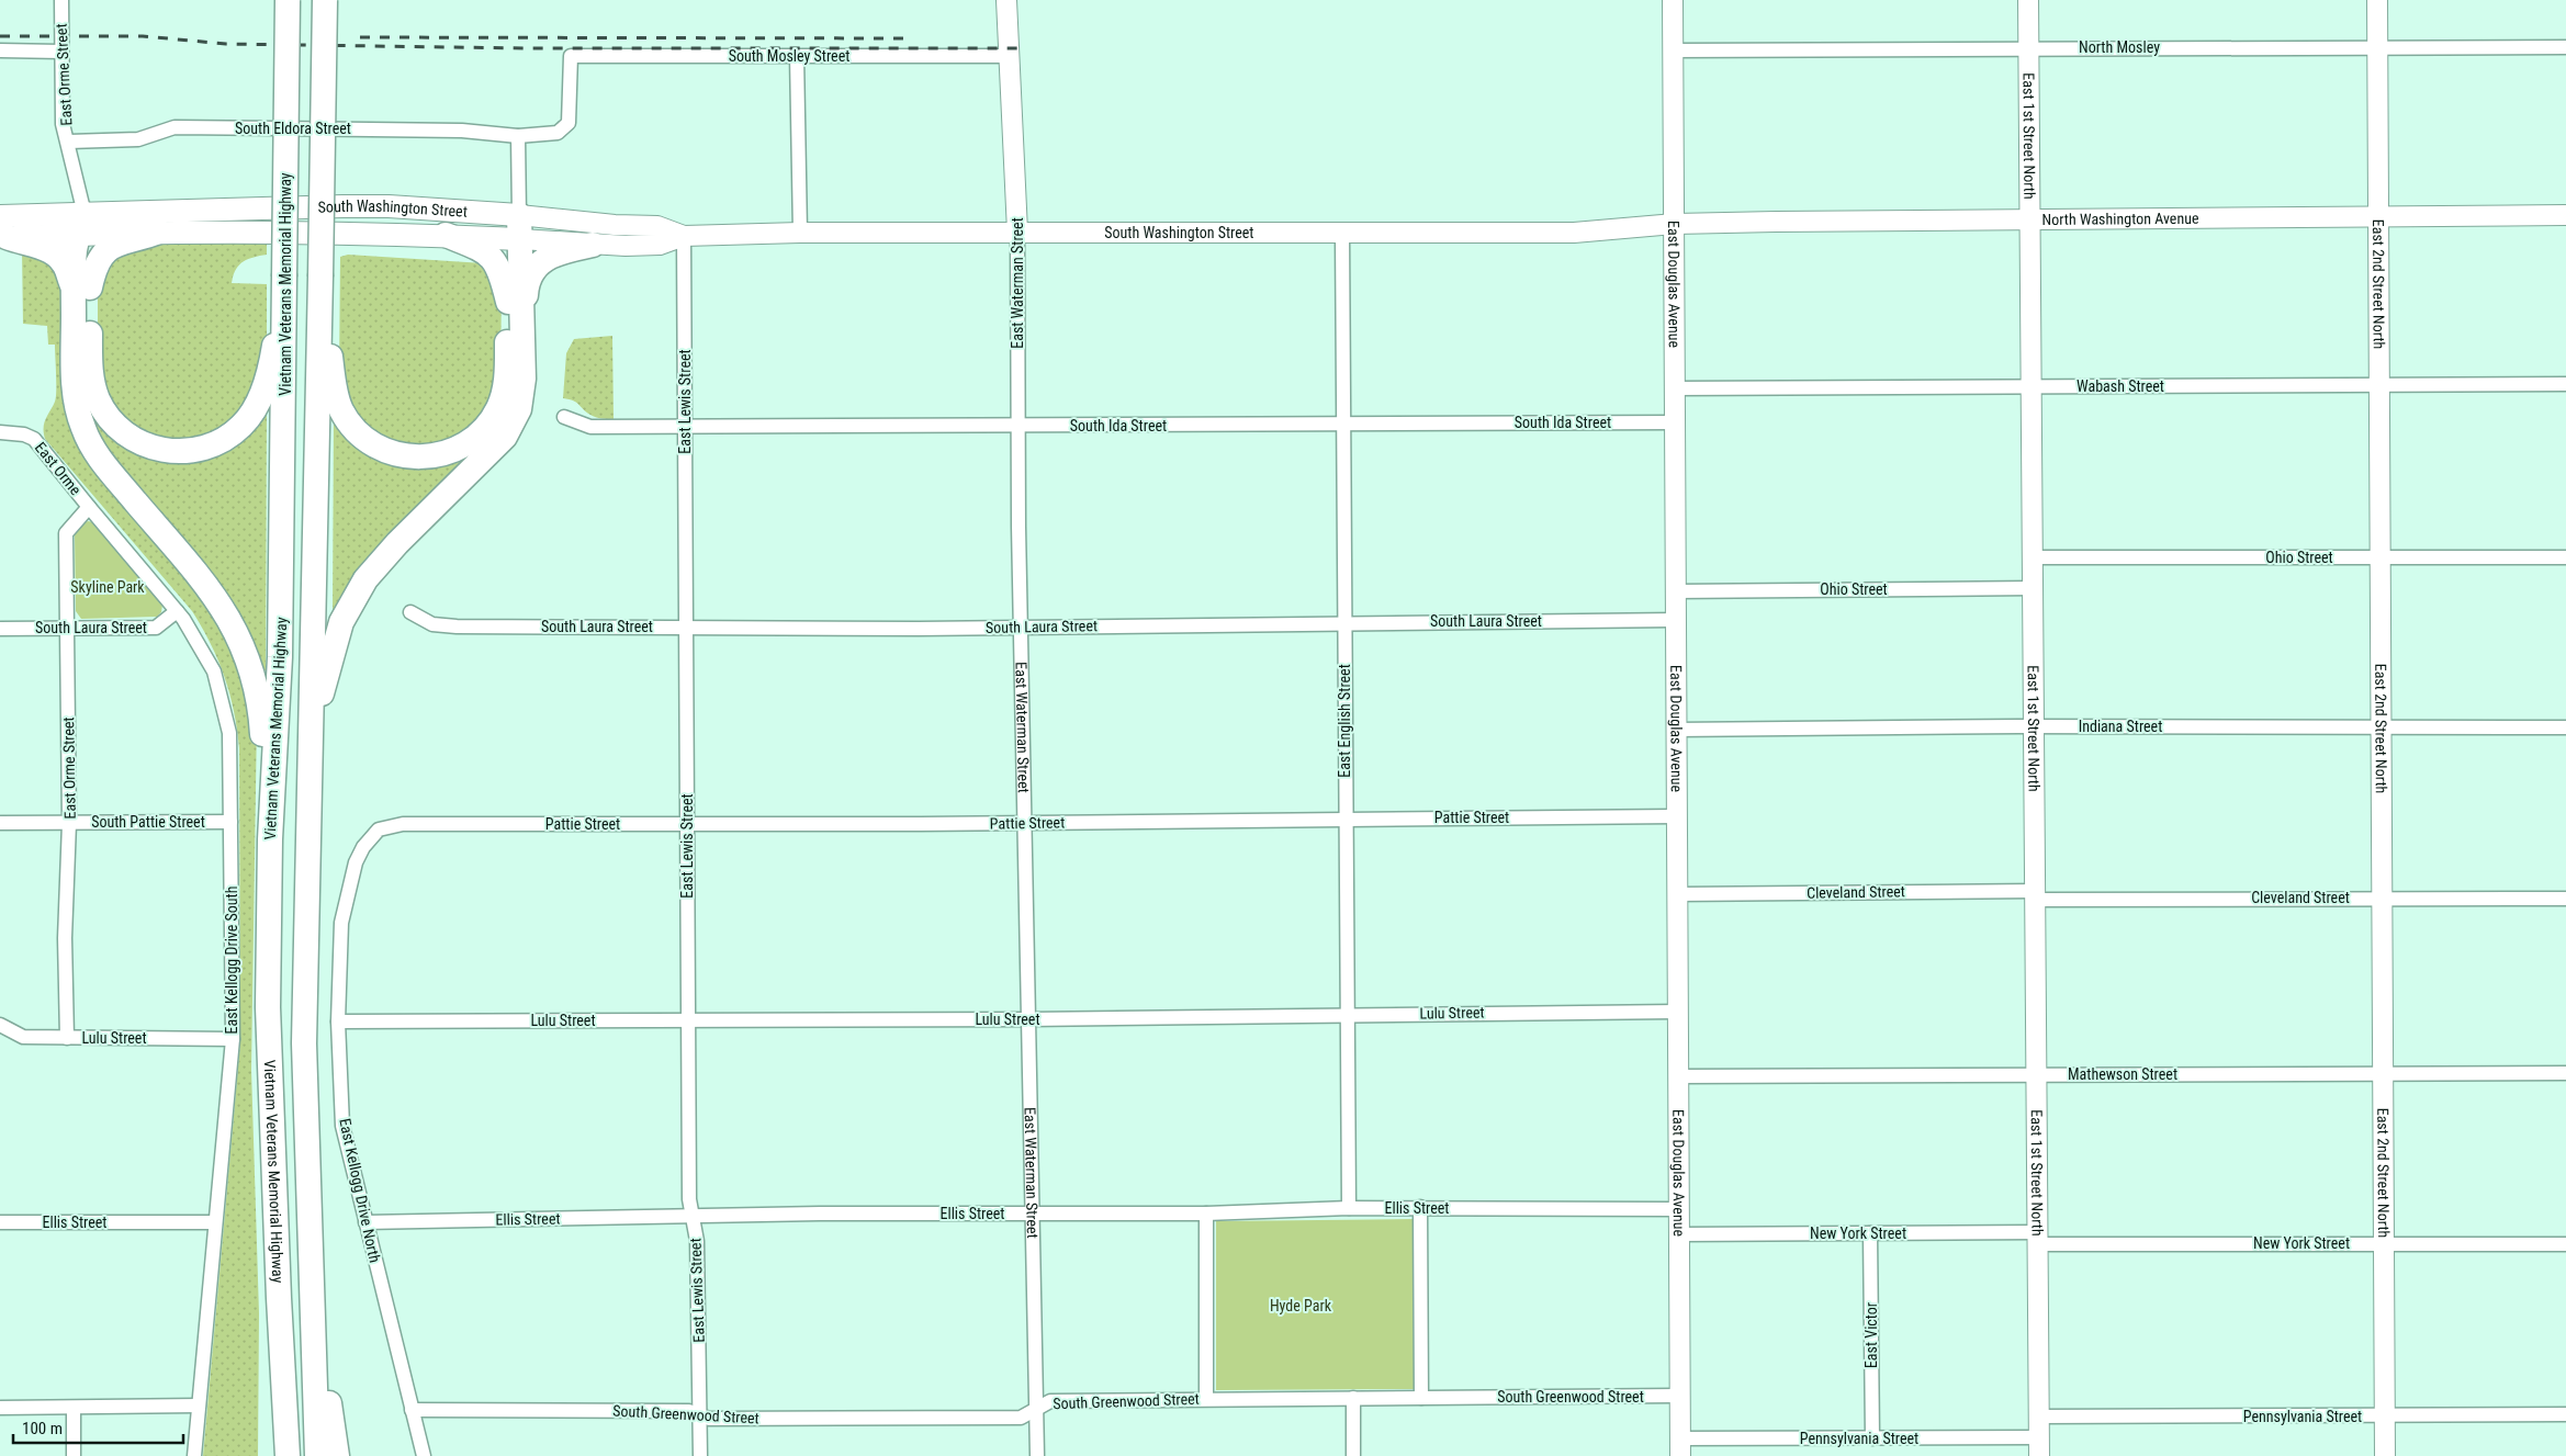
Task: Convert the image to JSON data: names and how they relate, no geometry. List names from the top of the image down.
{
  "streets": {
    "highway": ["Vietnam Veterans Memorial Highway"],
    "main road": [
      "East 1st Street North",
      "South Washington Street",
      "North Washington Avenue",
      "East Waterman Street",
      "East Douglas Avenue",
      "East 2nd Street North"
    ],
    "street": [
      "North Mosley",
      "South Mosley Street",
      "East Orme Street",
      "South Eldora Street",
      "Wabash Street",
      "East Lewis Street",
      "South Ida Street",
      "East Orme",
      "Ohio Street",
      "South Laura Street",
      "East English Street",
      "Indiana Street",
      "Pattie Street",
      "South Pattie Street",
      "Cleveland Street",
      "East Kellogg Drive South",
      "Lulu Street",
      "Mathewson Street",
      "East Kellogg Drive North",
      "Ellis Street",
      "New York Street",
      "East Victor",
      "South Greenwood Street",
      "Pennsylvania Street"
    ]
  },
  "crossings": [
    ["North Mosley", "East 1st Street North"],
    ["North Mosley", "East Douglas Avenue"],
    ["North Mosley", "East 2nd Street North"],
    ["South Mosley Street", "South Eldora Street"],
    ["South Mosley Street", "East Waterman Street"],
    ["East Orme Street", "South Eldora Street"],
    ["East Orme Street", "South Washington Street"],
    ["East Orme Street", "East Orme"],
    ["East Orme Street", "South Laura Street"],
    ["East Orme Street", "South Pattie Street"],
    ["East Orme Street", "East Kellogg Drive South"],
    ["East Orme Street", "Lulu Street"],
    ["East 1st Street North", "North Washington Avenue"],
    ["East 1st Street North", "Wabash Street"],
    ["East 1st Street North", "Ohio Street"],
    ["East 1st Street North", "Indiana Street"],
    ["East 1st Street North", "Cleveland Street"],
    ["East 1st Street North", "Mathewson Street"],
    ["East 1st Street North", "New York Street"],
    ["East 1st Street North", "Pennsylvania Street"],
    ["South Washington Street", "North Washington Avenue"],
    ["South Washington Street", "East Waterman Street"],
    ["South Washington Street", "East Douglas Avenue"],
    ["South Washington Street", "East Lewis Street"],
    ["South Washington Street", "East English Street"],
    ["North Washington Avenue", "East Douglas Avenue"],
    ["North Washington Avenue", "East 2nd Street North"],
    ["East Waterman Street", "South Ida Street"],
    ["East Waterman Street", "South Laura Street"],
    ["East Waterman Street", "Pattie Street"],
    ["East Waterman Street", "Lulu Street"],
    ["East Waterman Street", "Ellis Street"],
    ["East Waterman Street", "South Greenwood Street"],
    ["East Douglas Avenue", "Wabash Street"],
    ["East Douglas Avenue", "South Ida Street"],
    ["East Douglas Avenue", "Ohio Street"],
    ["East Douglas Avenue", "South Laura Street"],
    ["East Douglas Avenue", "Indiana Street"],
    ["East Douglas Avenue", "Pattie Street"],
    ["East Douglas Avenue", "Cleveland Street"],
    ["East Douglas Avenue", "Lulu Street"],
    ["East Douglas Avenue", "Mathewson Street"],
    ["East Douglas Avenue", "Ellis Street"],
    ["East Douglas Avenue", "New York Street"],
    ["East Douglas Avenue", "South Greenwood Street"],
    ["East Douglas Avenue", "Pennsylvania Street"],
    ["East 2nd Street North", "Wabash Street"],
    ["East 2nd Street North", "Ohio Street"],
    ["East 2nd Street North", "Indiana Street"],
    ["East 2nd Street North", "Cleveland Street"],
    ["East 2nd Street North", "Mathewson Street"],
    ["East 2nd Street North", "New York Street"],
    ["East 2nd Street North", "Pennsylvania Street"],
    ["East Lewis Street", "South Ida Street"],
    ["East Lewis Street", "South Laura Street"],
    ["East Lewis Street", "Pattie Street"],
    ["East Lewis Street", "Lulu Street"],
    ["East Lewis Street", "Ellis Street"],
    ["East Lewis Street", "South Greenwood Street"],
    ["South Ida Street", "East English Street"],
    ["East Orme", "East Kellogg Drive South"],
    ["South Laura Street", "East English Street"],
    ["South Laura Street", "East Kellogg Drive South"],
    ["East English Street", "Pattie Street"],
    ["East English Street", "Lulu Street"],
    ["East English Street", "Ellis Street"],
    ["Pattie Street", "East Kellogg Drive North"],
    ["South Pattie Street", "East Kellogg Drive South"],
    ["East Kellogg Drive South", "Lulu Street"],
    ["East Kellogg Drive South", "Ellis Street"],
    ["Lulu Street", "East Kellogg Drive North"],
    ["East Kellogg Drive North", "Ellis Street"],
    ["East Kellogg Drive North", "South Greenwood Street"],
    ["New York Street", "East Victor"],
    ["East Victor", "Pennsylvania Street"]
  ],
  "parks": ["Skyline Park", "Hyde Park"],
  "scale_bar": "100 m"
}
